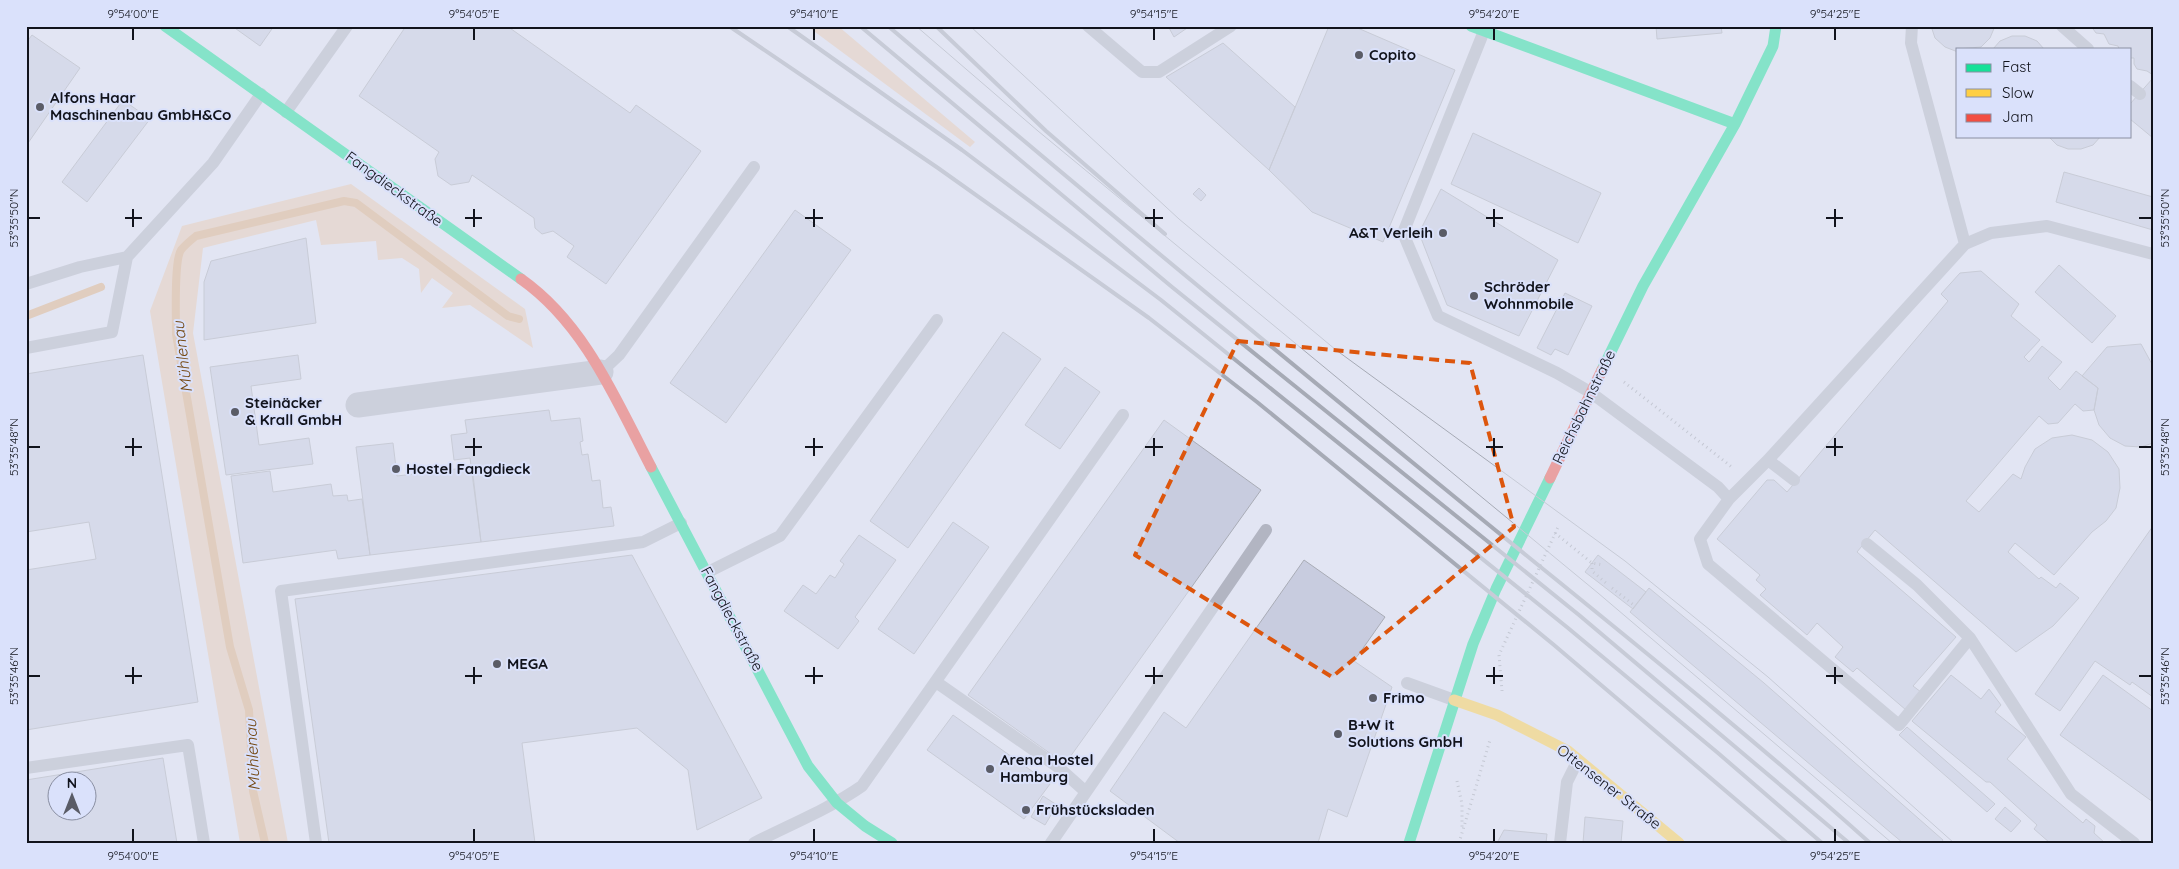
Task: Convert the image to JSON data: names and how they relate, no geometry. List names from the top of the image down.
{
  "streets": {
    "street": ["Fangdieckstraße", "Reichsbahnstraße", "Ottensener Straße"]
  },
  "crossings": [
    ["Reichsbahnstraße", "Ottensener Straße"]
  ],
  "water": ["Mühlenau"],
  "places": [
    "Copito",
    "Alfons Haar Maschinenbau GmbH&Co",
    "A&T Verleih",
    "Schröder Wohnmobile",
    "Steinäcker & Krall GmbH",
    "Hostel Fangdieck",
    "MEGA",
    "Frimo",
    "B+W it Solutions GmbH",
    "Arena Hostel Hamburg",
    "Frühstücksladen"
  ],
  "legend": ["Fast", "Slow", "Jam"],
  "north": "top",
  "coordinates": [
    "9°54'00\"E",
    "9°54'05\"E",
    "9°54'10\"E",
    "9°54'15\"E",
    "9°54'20\"E",
    "9°54'25\"E",
    "53°35'50\"N",
    "53°35'48\"N",
    "53°35'46\"N"
  ]
}
